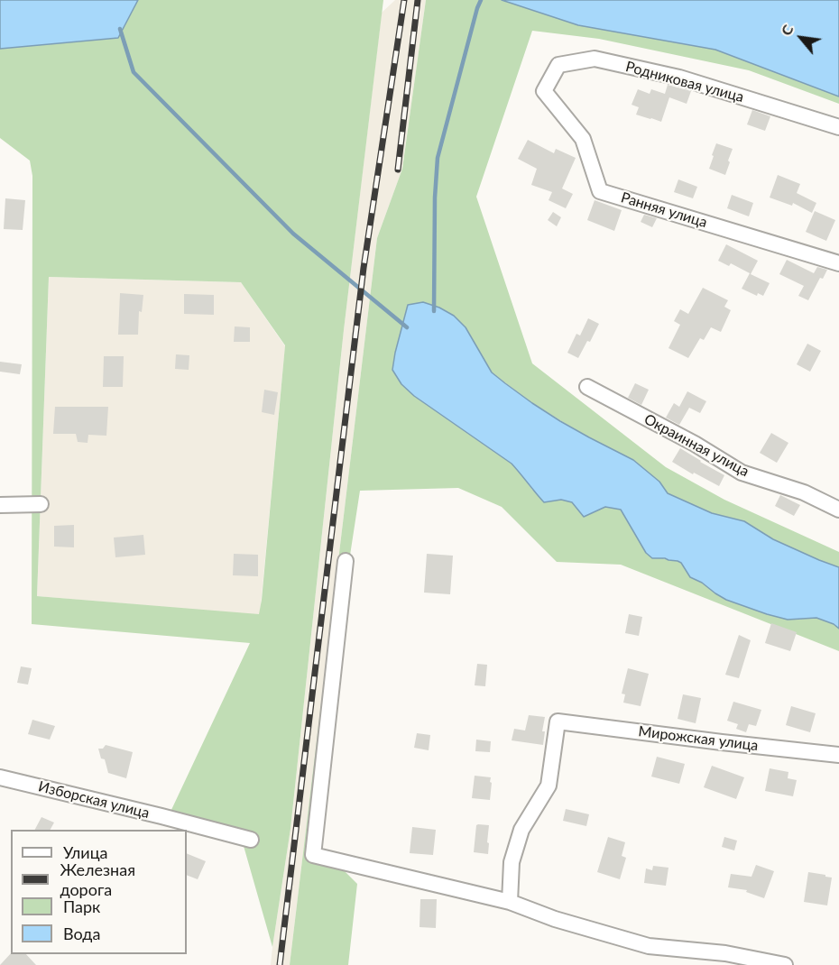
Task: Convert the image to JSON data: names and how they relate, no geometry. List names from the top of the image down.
{
  "streets": {
    "street": [
      "Родниковая улица",
      "Ранняя улица",
      "Окраинная улица",
      "Мирожская улица",
      "Изборская улица"
    ]
  },
  "crossings": [
    ["Родниковая улица", "Ранняя улица"]
  ],
  "legend": [
    "Улица",
    "Железная дорога",
    "Парк",
    "Вода"
  ],
  "north": "top left"
}
